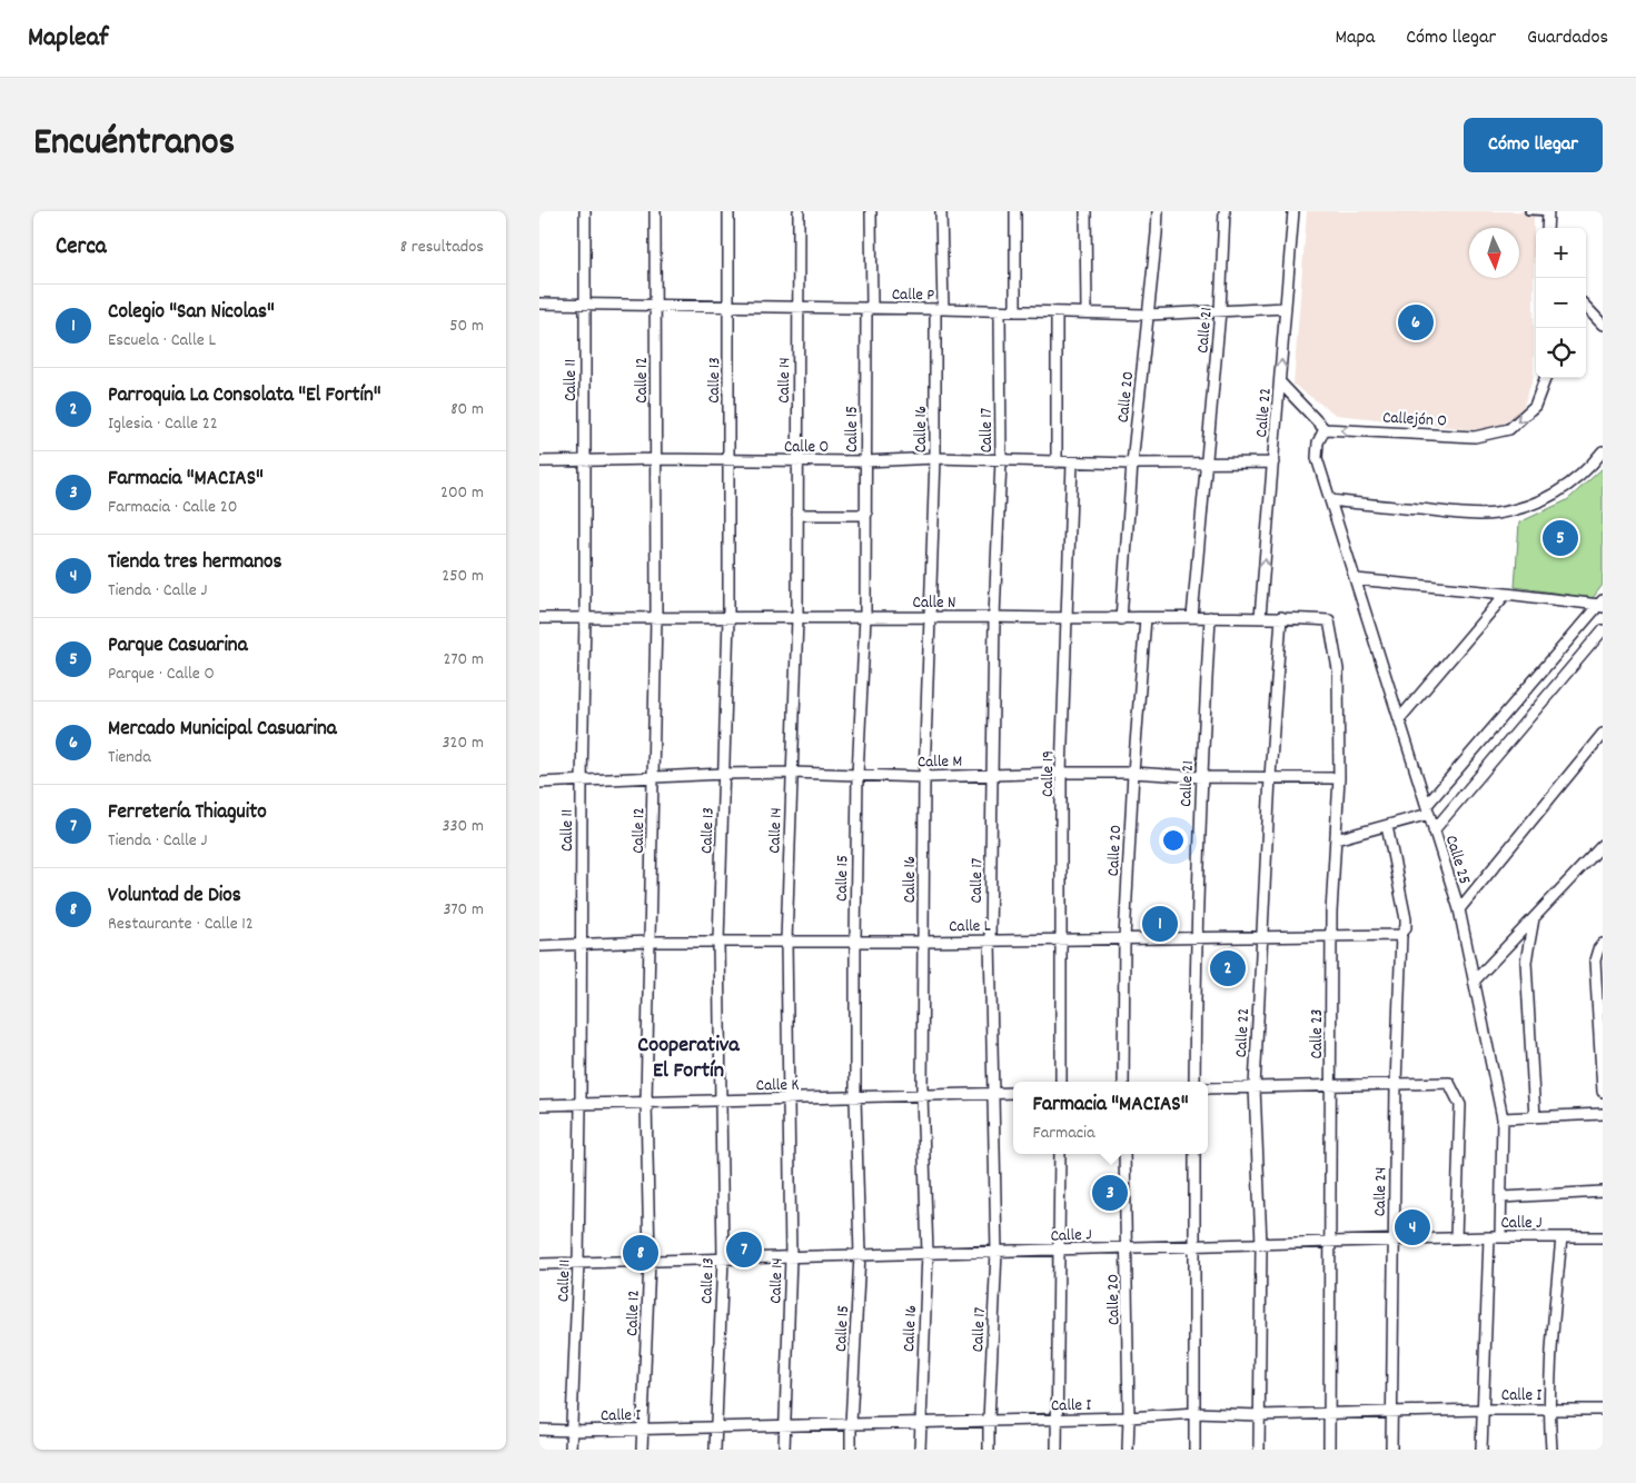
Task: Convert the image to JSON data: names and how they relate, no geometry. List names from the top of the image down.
{
  "streets": {
    "street": [
      "Calle P",
      "Calle 21",
      "Calle 11",
      "Calle 12",
      "Calle 13",
      "Calle 14",
      "Calle 20",
      "Calle 22",
      "Callejón O",
      "Calle 15",
      "Calle 16",
      "Calle 17",
      "Calle O",
      "Calle N",
      "Calle M",
      "Calle 19",
      "Calle 25",
      "Calle L",
      "Calle 23",
      "Calle K",
      "Calle 24",
      "Calle J",
      "Calle I"
    ]
  },
  "crossings": [
    ["Calle P", "Calle 21"],
    ["Calle P", "Calle 11"],
    ["Calle P", "Calle 12"],
    ["Calle P", "Calle 13"],
    ["Calle P", "Calle 14"],
    ["Calle P", "Calle 20"],
    ["Calle P", "Calle 22"],
    ["Calle P", "Calle 15"],
    ["Calle P", "Calle 16"],
    ["Calle P", "Calle 17"],
    ["Calle 21", "Calle O"],
    ["Calle 21", "Calle N"],
    ["Calle 21", "Calle M"],
    ["Calle 21", "Calle L"],
    ["Calle 11", "Calle O"],
    ["Calle 11", "Calle N"],
    ["Calle 11", "Calle M"],
    ["Calle 11", "Calle L"],
    ["Calle 11", "Calle K"],
    ["Calle 11", "Calle J"],
    ["Calle 11", "Calle I"],
    ["Calle 12", "Calle O"],
    ["Calle 12", "Calle N"],
    ["Calle 12", "Calle M"],
    ["Calle 12", "Calle L"],
    ["Calle 12", "Calle K"],
    ["Calle 12", "Calle J"],
    ["Calle 12", "Calle I"],
    ["Calle 13", "Calle O"],
    ["Calle 13", "Calle N"],
    ["Calle 13", "Calle M"],
    ["Calle 13", "Calle L"],
    ["Calle 13", "Calle K"],
    ["Calle 13", "Calle J"],
    ["Calle 13", "Calle I"],
    ["Calle 14", "Calle O"],
    ["Calle 14", "Calle N"],
    ["Calle 14", "Calle M"],
    ["Calle 14", "Calle L"],
    ["Calle 14", "Calle K"],
    ["Calle 14", "Calle J"],
    ["Calle 14", "Calle I"],
    ["Calle 20", "Calle O"],
    ["Calle 20", "Calle N"],
    ["Calle 20", "Calle M"],
    ["Calle 20", "Calle L"],
    ["Calle 20", "Calle J"],
    ["Calle 20", "Calle I"],
    ["Calle 22", "Calle O"],
    ["Calle 22", "Calle N"],
    ["Calle 22", "Calle M"],
    ["Calle 22", "Calle L"],
    ["Calle 22", "Calle J"],
    ["Calle 22", "Calle I"],
    ["Calle 15", "Calle O"],
    ["Calle 15", "Calle N"],
    ["Calle 15", "Calle M"],
    ["Calle 15", "Calle L"],
    ["Calle 15", "Calle K"],
    ["Calle 15", "Calle J"],
    ["Calle 15", "Calle I"],
    ["Calle 16", "Calle O"],
    ["Calle 16", "Calle N"],
    ["Calle 16", "Calle M"],
    ["Calle 16", "Calle L"],
    ["Calle 16", "Calle K"],
    ["Calle 16", "Calle J"],
    ["Calle 16", "Calle I"],
    ["Calle 17", "Calle O"],
    ["Calle 17", "Calle N"],
    ["Calle 17", "Calle M"],
    ["Calle 17", "Calle L"],
    ["Calle 17", "Calle K"],
    ["Calle 17", "Calle J"],
    ["Calle 17", "Calle I"],
    ["Calle O", "Calle 19"],
    ["Calle N", "Calle 19"],
    ["Calle N", "Calle 23"],
    ["Calle M", "Calle 19"],
    ["Calle M", "Calle 23"],
    ["Calle 19", "Calle L"],
    ["Calle 25", "Calle J"],
    ["Calle L", "Calle 23"],
    ["Calle L", "Calle 24"],
    ["Calle 23", "Calle J"],
    ["Calle 23", "Calle I"],
    ["Calle 24", "Calle J"],
    ["Calle 24", "Calle I"]
  ],
  "districts": ["Cooperativa El Fortín"],
  "north": "bottom",
  "page": {
    "header": "Mapleaf",
    "nav": ["Mapa", "Cómo llegar", "Guardados"],
    "title": "Encuéntranos",
    "buttons": "Cómo llegar",
    "heading": ["Cerca", "8 resultados"],
    "map_buttons": ["+", "−"],
    "list": [
      {
        "mark": "1",
        "name": "Colegio \"San Nicolas\"",
        "note": "Escuela · Calle L",
        "value": "50 m"
      },
      {
        "mark": "2",
        "name": "Parroquia La Consolata \"El Fortín\"",
        "note": "Iglesia · Calle 22",
        "value": "80 m"
      },
      {
        "mark": "3",
        "name": "Farmacia \"MACIAS\"",
        "note": "Farmacia · Calle 20",
        "value": "200 m"
      },
      {
        "mark": "4",
        "name": "Tienda tres hermanos",
        "note": "Tienda · Calle J",
        "value": "250 m"
      },
      {
        "mark": "5",
        "name": "Parque Casuarina",
        "note": "Parque · Calle O",
        "value": "270 m"
      },
      {
        "mark": "6",
        "name": "Mercado Municipal Casuarina",
        "note": "Tienda",
        "value": "320 m"
      },
      {
        "mark": "7",
        "name": "Ferretería Thiaguito",
        "note": "Tienda · Calle J",
        "value": "330 m"
      },
      {
        "mark": "8",
        "name": "Voluntad de Dios",
        "note": "Restaurante · Calle 12",
        "value": "370 m"
      }
    ],
    "pins": [
      "6",
      "5",
      "1",
      "2",
      "3",
      "4",
      "7",
      "8"
    ],
    "popup": ["Farmacia \"MACIAS\"", "Farmacia"]
  }
}
